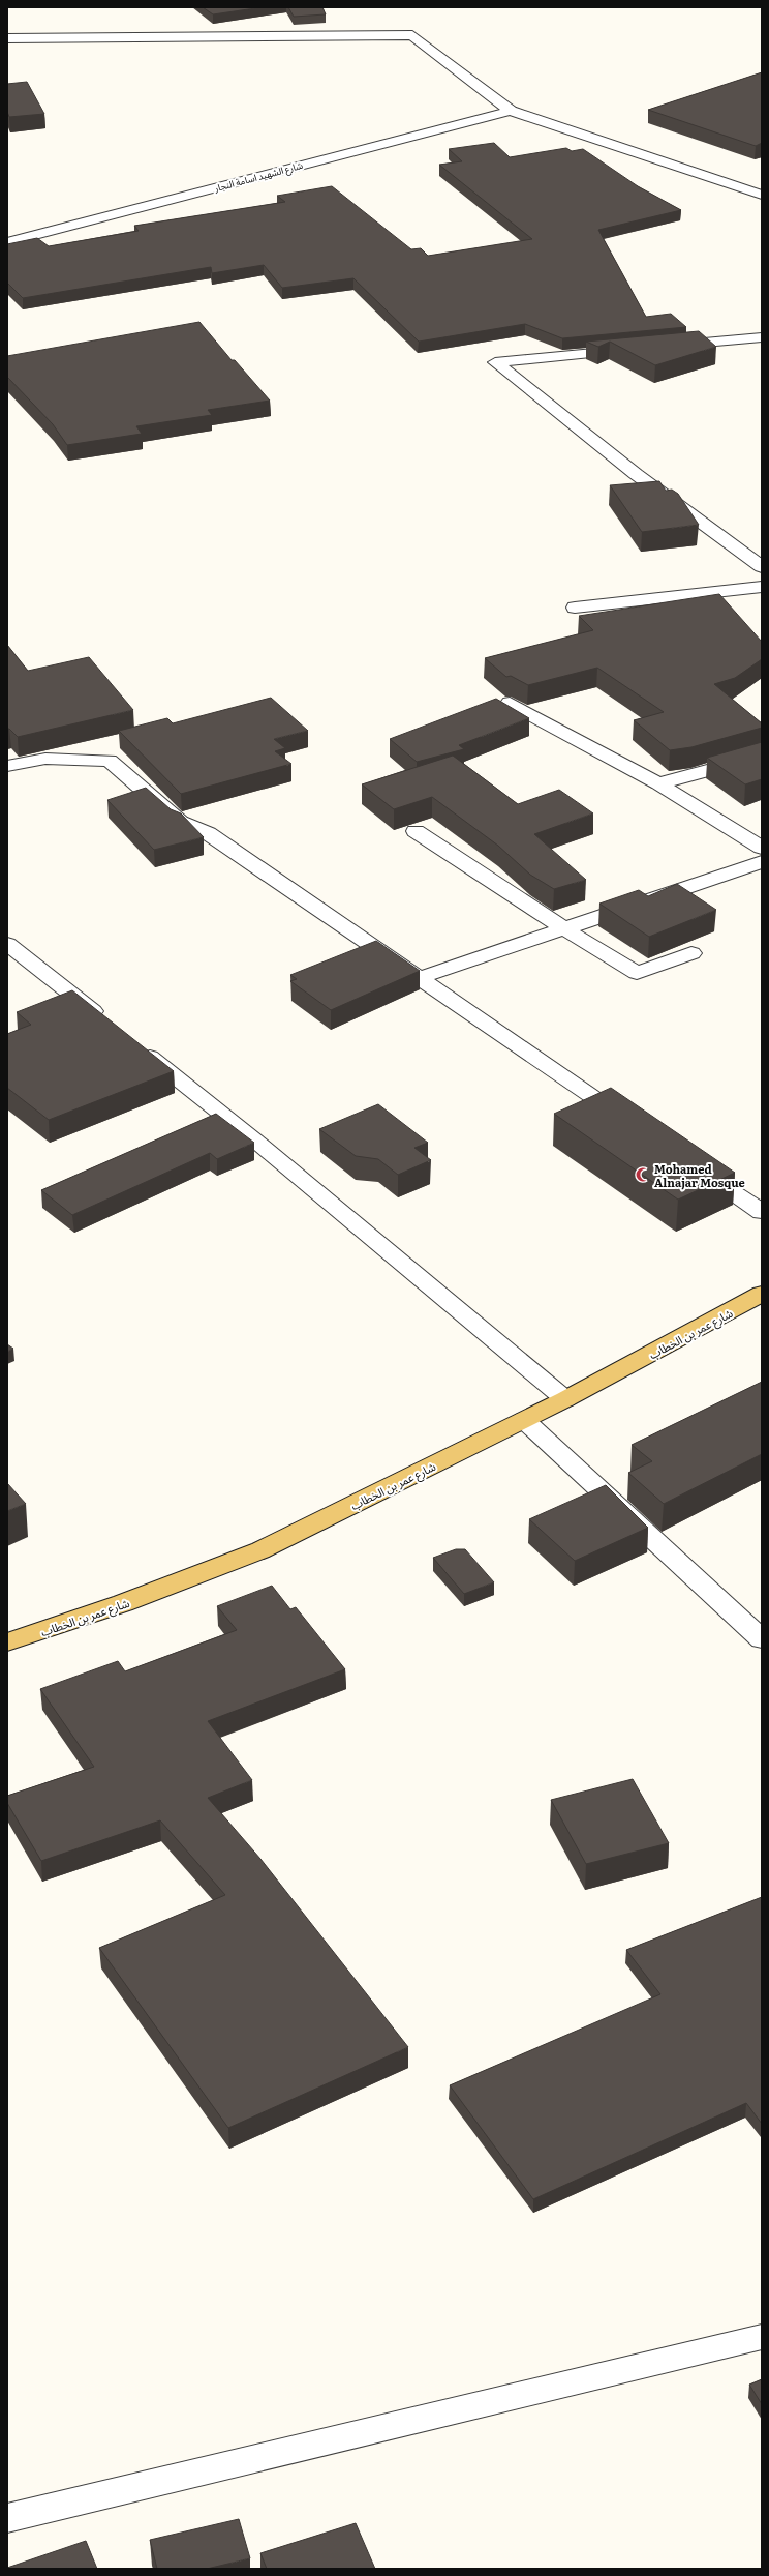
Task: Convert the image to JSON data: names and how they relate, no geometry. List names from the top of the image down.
{
  "streets": {
    "main road": ["شارع عمر بن الخطاب"],
    "street": ["شارع الشهيد اسامة النجار"]
  },
  "places": {
    "mosque": ["Mohamed Alnajar Mosque"]
  }
}
